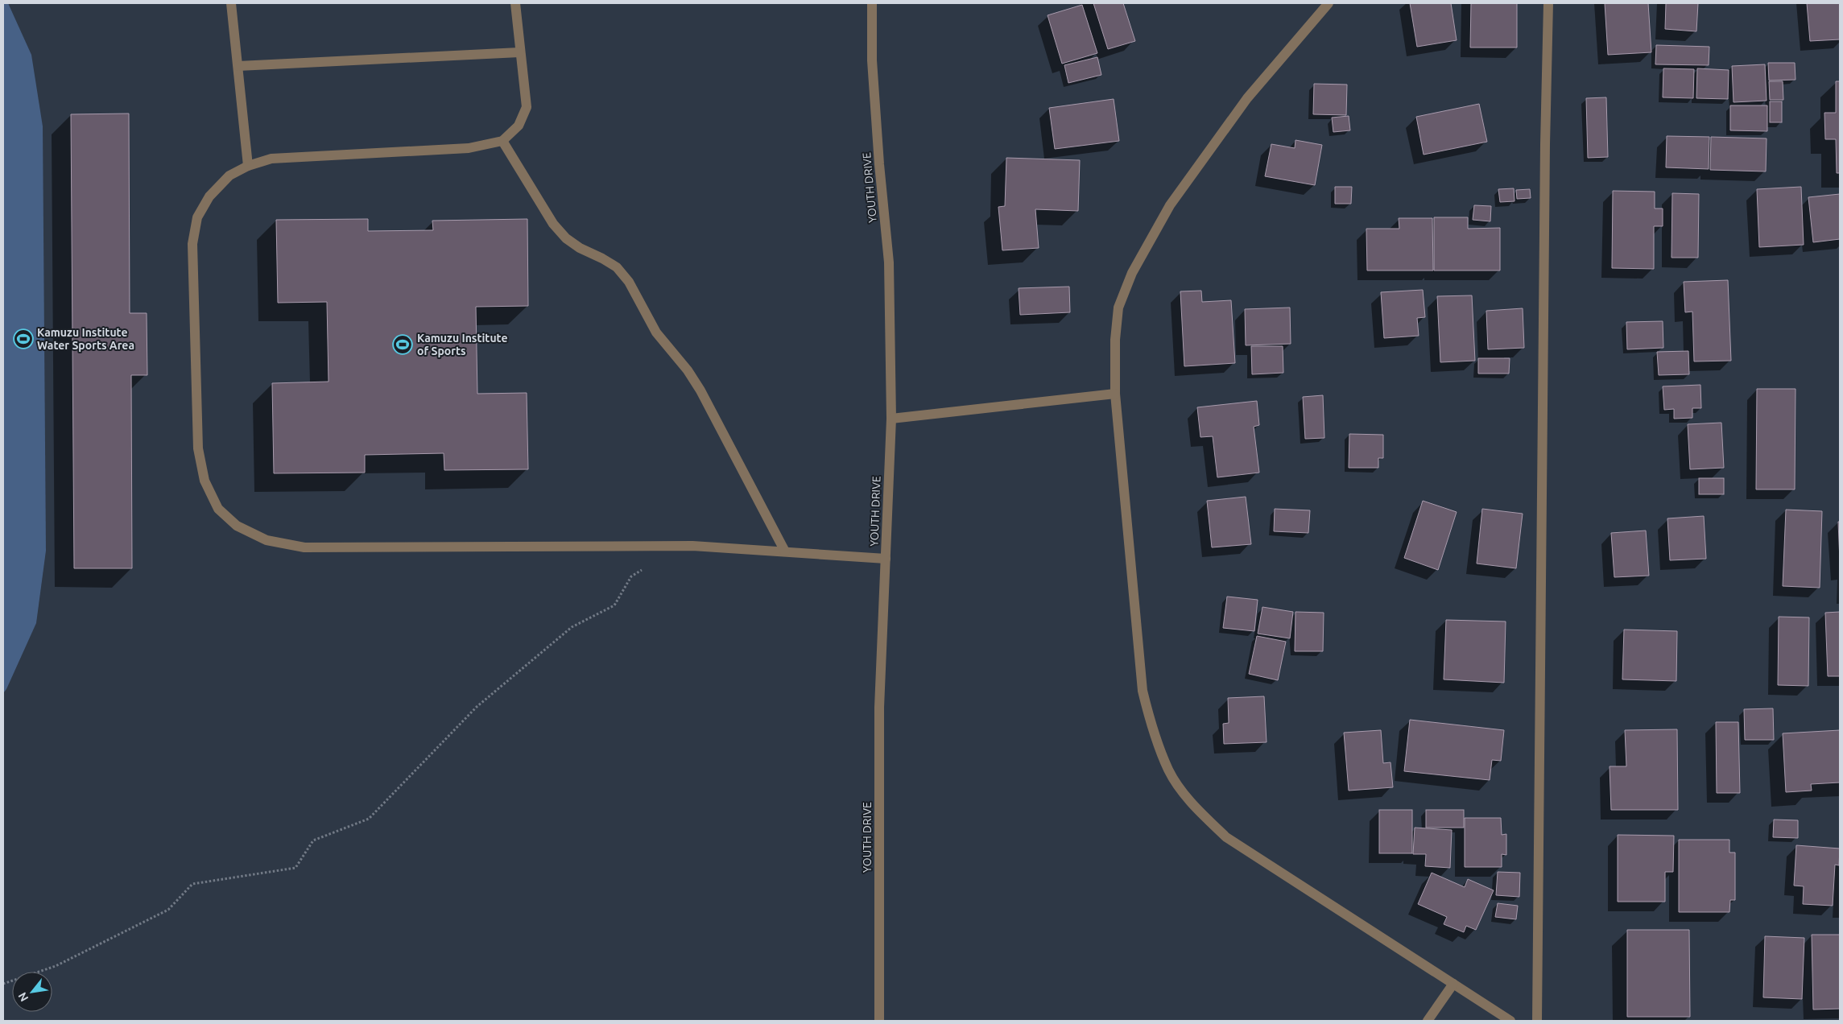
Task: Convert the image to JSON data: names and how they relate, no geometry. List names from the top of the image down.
{
  "streets": {
    "street": ["YOUTH DRIVE"]
  },
  "places": {
    "sports": ["Kamuzu Institute Water Sports Area", "Kamuzu Institute of Sports"]
  },
  "north": "bottom left"
}
